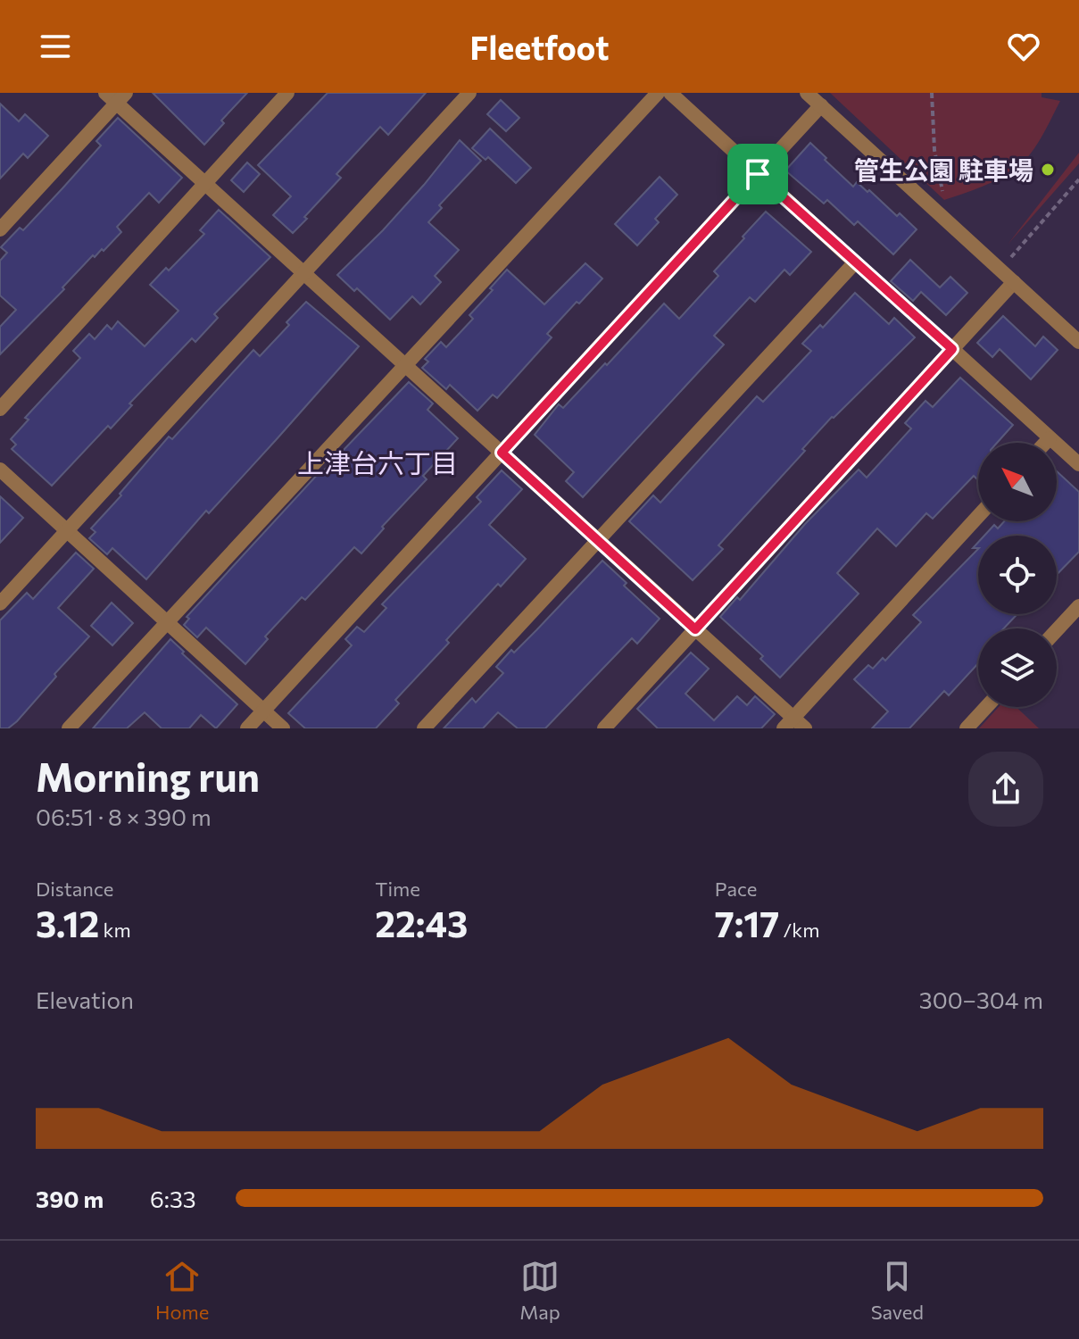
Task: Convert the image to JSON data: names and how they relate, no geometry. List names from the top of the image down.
{
  "districts": ["上津台六丁目"],
  "places": ["管生公園 駐車場"],
  "north": "top left",
  "page": {
    "header": "Fleetfoot",
    "heading": ["Morning run", "06:51 · 8 × 390 m"],
    "stats": [
      ["Distance", "3.12 km"],
      ["Time", "22:43"],
      ["Pace", "7:17 /km"]
    ],
    "chart": ["Elevation", "300–304 m"],
    "list": [
      {
        "name": "390 m",
        "note": "6:33"
      }
    ],
    "tabs": ["Home", "Map", "Saved"]
  }
}
